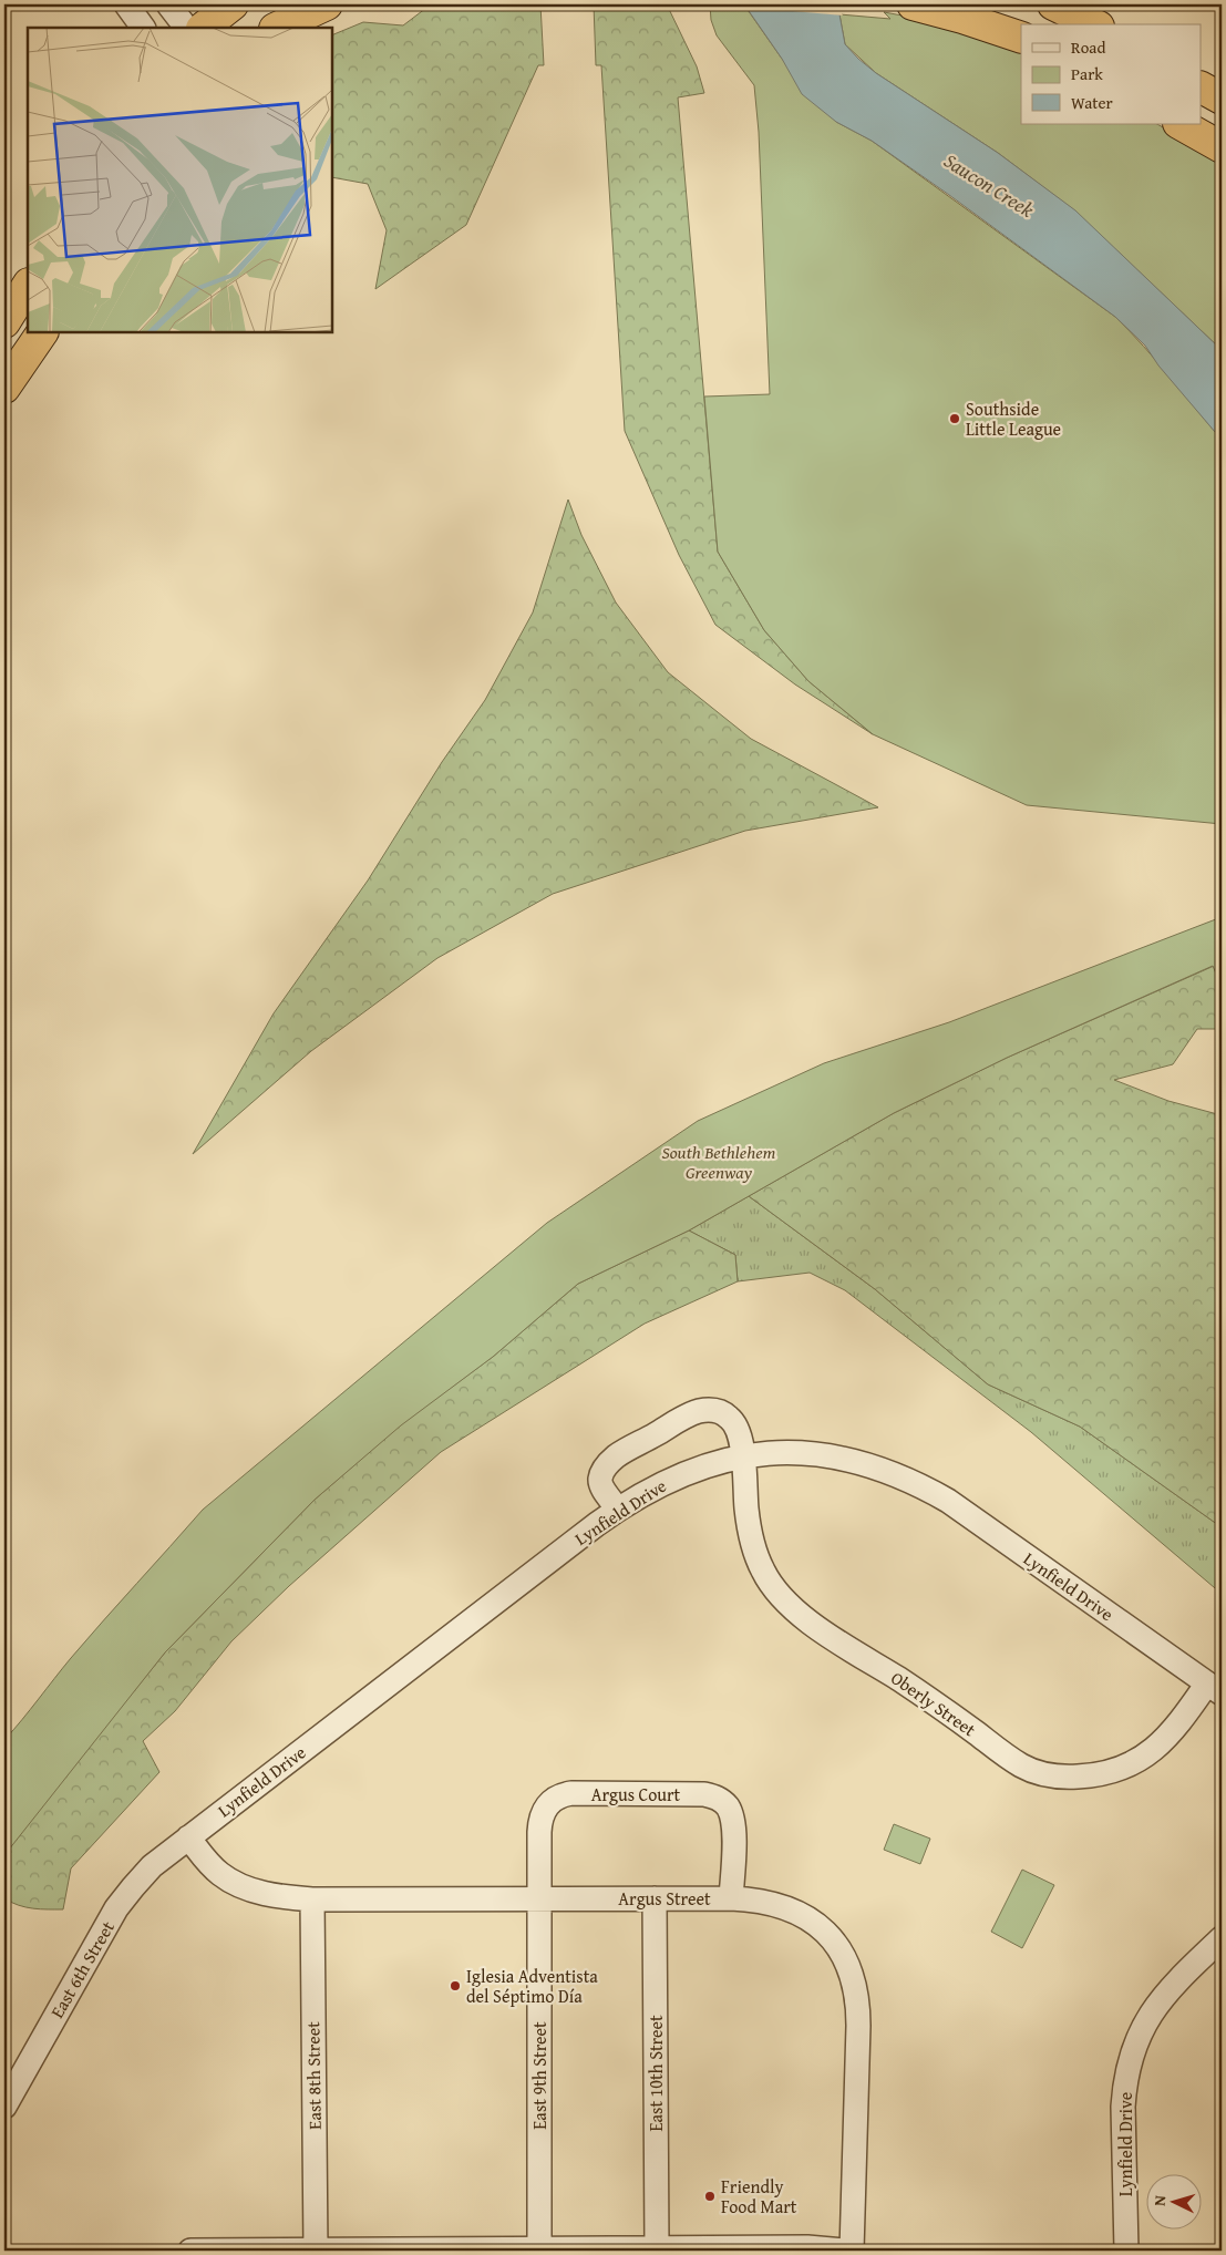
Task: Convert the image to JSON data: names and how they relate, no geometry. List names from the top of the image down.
{
  "streets": {
    "street": [
      "Lynfield Drive",
      "Oberly Street",
      "Argus Court",
      "Argus Street",
      "East 6th Street",
      "East 10th Street",
      "East 8th Street",
      "East 9th Street"
    ]
  },
  "crossings": [
    ["Lynfield Drive", "Oberly Street"],
    ["Lynfield Drive", "Argus Street"],
    ["Lynfield Drive", "East 6th Street"],
    ["Argus Court", "Argus Street"],
    ["Argus Court", "East 9th Street"],
    ["Argus Street", "East 6th Street"],
    ["Argus Street", "East 10th Street"],
    ["Argus Street", "East 8th Street"],
    ["Argus Street", "East 9th Street"]
  ],
  "water": ["Saucon Creek"],
  "parks": ["South Bethlehem Greenway"],
  "places": ["Southside Little League", "Iglesia Adventista del Séptimo Día", "Friendly Food Mart"],
  "legend": ["Road", "Park", "Water"],
  "north": "left"
}
